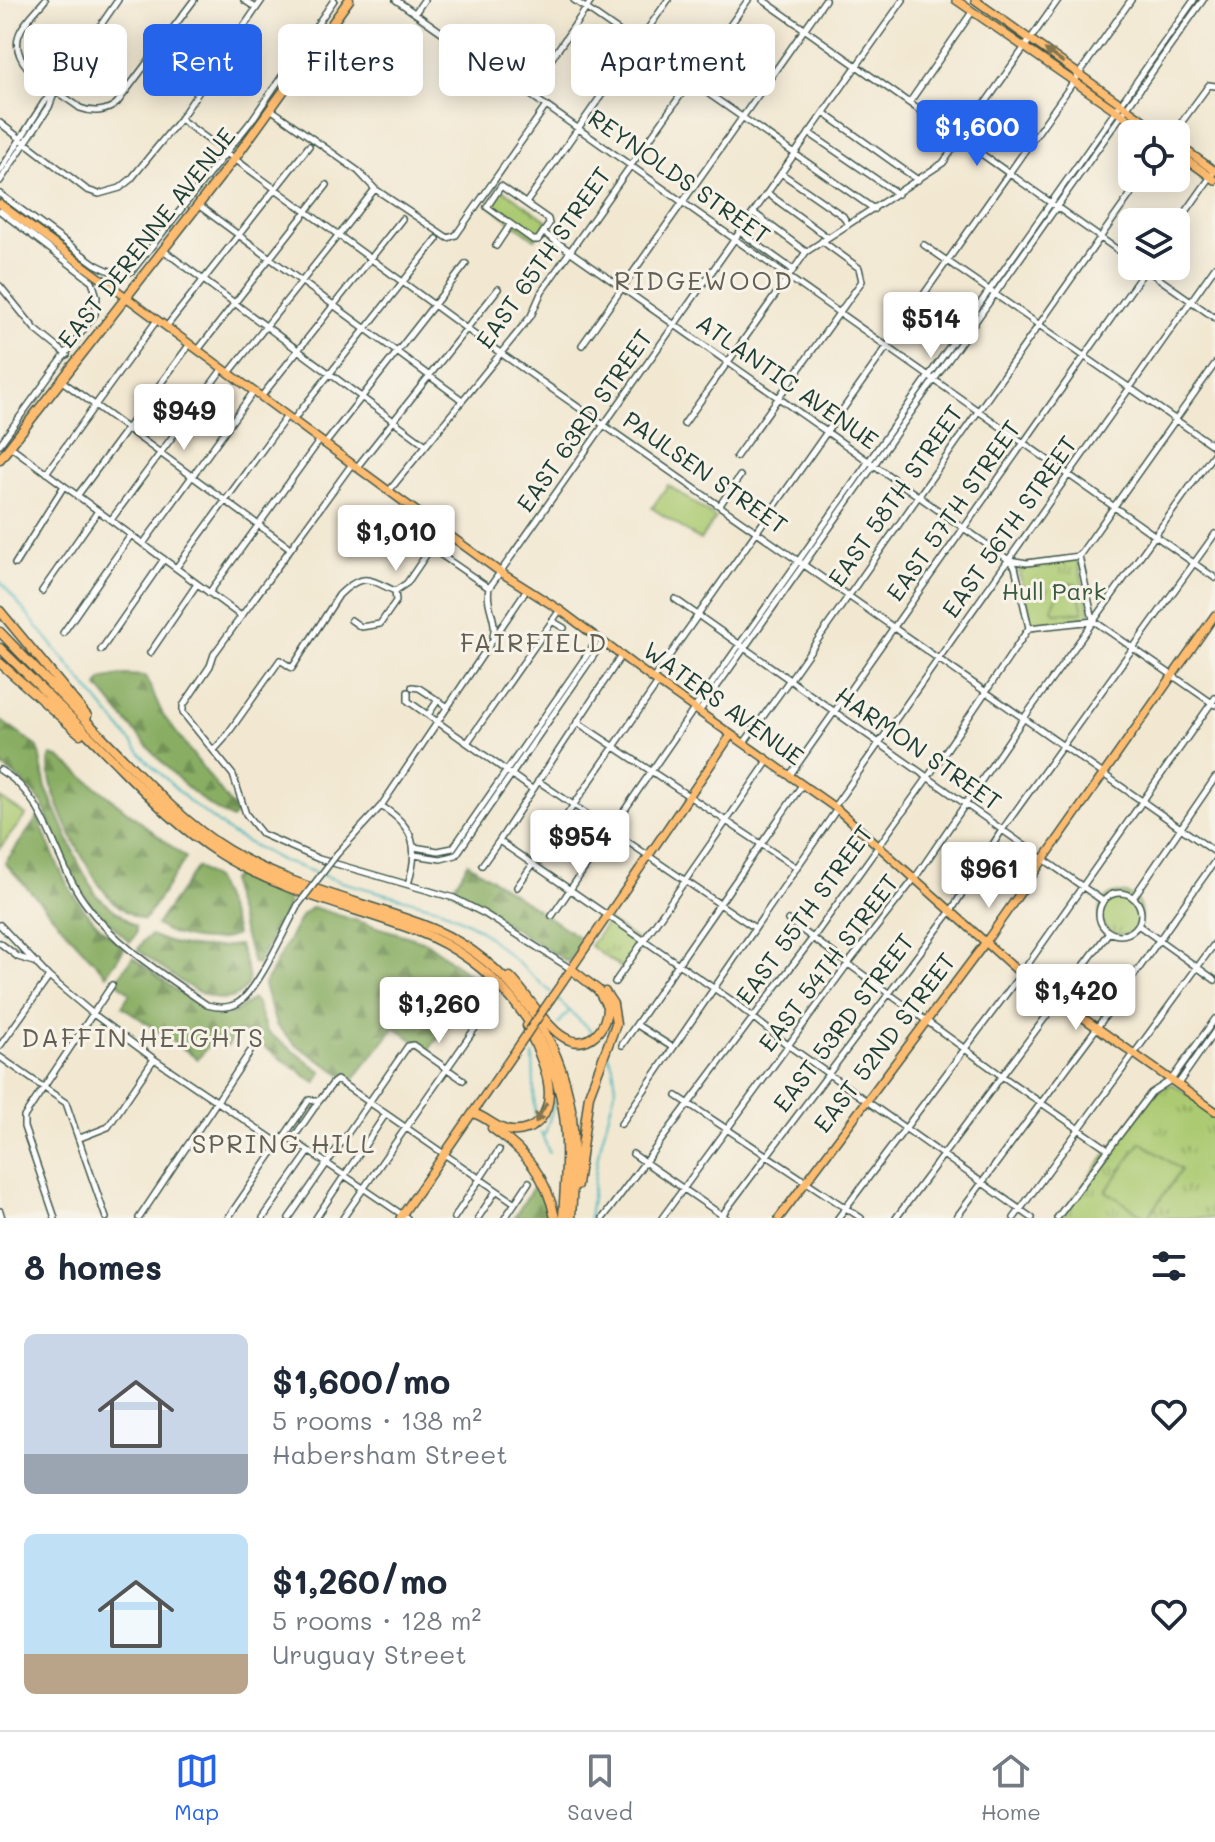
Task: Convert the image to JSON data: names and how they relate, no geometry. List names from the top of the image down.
{
  "streets": {
    "highway": ["EAST DERENNE AVENUE"],
    "main road": ["WATERS AVENUE", "EAST 52ND STREET"],
    "street": [
      "REYNOLDS STREET",
      "EAST 65TH STREET",
      "ATLANTIC AVENUE",
      "EAST 63RD STREET",
      "PAULSEN STREET",
      "EAST 58TH STREET",
      "EAST 57TH STREET",
      "EAST 56TH STREET",
      "HARMON STREET",
      "EAST 55TH STREET",
      "EAST 54TH STREET",
      "EAST 53RD STREET"
    ]
  },
  "crossings": [
    ["REYNOLDS STREET", "EAST 65TH STREET"],
    ["REYNOLDS STREET", "EAST 63RD STREET"],
    ["REYNOLDS STREET", "EAST 58TH STREET"],
    ["REYNOLDS STREET", "EAST 57TH STREET"],
    ["REYNOLDS STREET", "EAST 56TH STREET"],
    ["REYNOLDS STREET", "EAST 54TH STREET"],
    ["REYNOLDS STREET", "EAST 53RD STREET"],
    ["EAST DERENNE AVENUE", "PAULSEN STREET"],
    ["EAST DERENNE AVENUE", "WATERS AVENUE"],
    ["EAST 65TH STREET", "ATLANTIC AVENUE"],
    ["EAST 65TH STREET", "PAULSEN STREET"],
    ["EAST 65TH STREET", "WATERS AVENUE"],
    ["ATLANTIC AVENUE", "EAST 63RD STREET"],
    ["ATLANTIC AVENUE", "EAST 58TH STREET"],
    ["ATLANTIC AVENUE", "EAST 57TH STREET"],
    ["ATLANTIC AVENUE", "EAST 56TH STREET"],
    ["EAST 63RD STREET", "PAULSEN STREET"],
    ["EAST 63RD STREET", "WATERS AVENUE"],
    ["PAULSEN STREET", "EAST 58TH STREET"],
    ["PAULSEN STREET", "EAST 57TH STREET"],
    ["PAULSEN STREET", "EAST 56TH STREET"],
    ["PAULSEN STREET", "EAST 55TH STREET"],
    ["PAULSEN STREET", "EAST 54TH STREET"],
    ["PAULSEN STREET", "EAST 53RD STREET"],
    ["PAULSEN STREET", "EAST 52ND STREET"],
    ["EAST 58TH STREET", "WATERS AVENUE"],
    ["EAST 58TH STREET", "HARMON STREET"],
    ["EAST 57TH STREET", "WATERS AVENUE"],
    ["EAST 57TH STREET", "HARMON STREET"],
    ["EAST 56TH STREET", "WATERS AVENUE"],
    ["EAST 56TH STREET", "HARMON STREET"],
    ["WATERS AVENUE", "EAST 55TH STREET"],
    ["WATERS AVENUE", "EAST 54TH STREET"],
    ["WATERS AVENUE", "EAST 53RD STREET"],
    ["WATERS AVENUE", "EAST 52ND STREET"],
    ["HARMON STREET", "EAST 55TH STREET"],
    ["HARMON STREET", "EAST 54TH STREET"],
    ["HARMON STREET", "EAST 53RD STREET"],
    ["HARMON STREET", "EAST 52ND STREET"]
  ],
  "districts": [
    "RIDGEWOOD",
    "FAIRFIELD",
    "DAFFIN HEIGHTS",
    "SPRING HILL"
  ],
  "parks": ["Hull Park"],
  "page": {
    "chip": [
      "Buy",
      "Rent",
      "Filters",
      "New",
      "Apartment"
    ],
    "price": [
      "$1,600",
      "$514",
      "$949",
      "$1,010",
      "$954",
      "$961",
      "$1,420",
      "$1,260"
    ],
    "heading": "8 homes",
    "list": [
      {
        "name": "$1,600/mo",
        "note": "5 rooms · 138 m² · Habersham Street"
      },
      {
        "name": "$1,260/mo",
        "note": "5 rooms · 128 m² · Uruguay Street"
      }
    ],
    "tabs": ["Map", "Saved", "Home"]
  }
}
